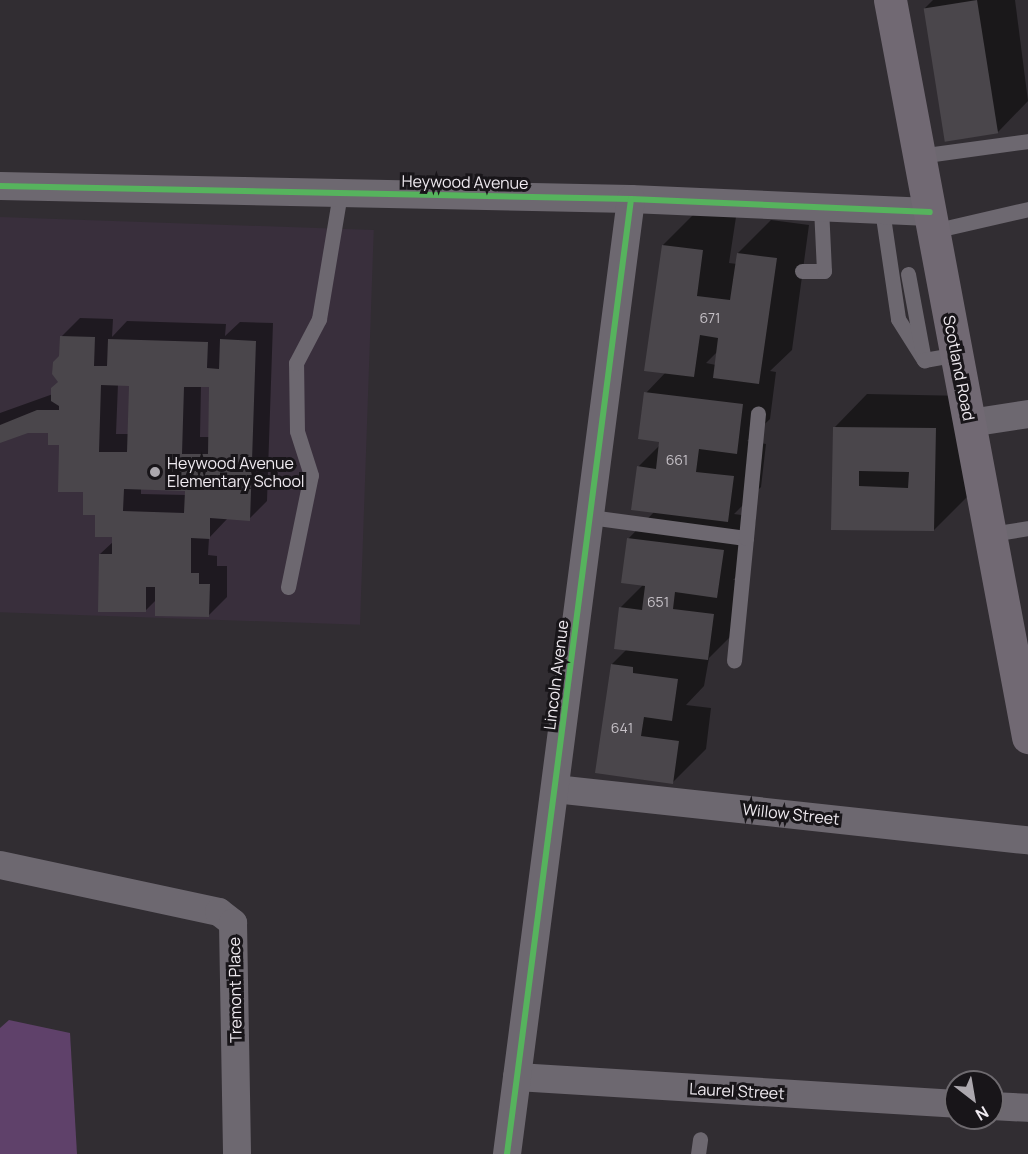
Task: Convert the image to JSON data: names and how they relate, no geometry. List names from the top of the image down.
{
  "streets": {
    "main road": ["Scotland Road"],
    "street": [
      "Heywood Avenue",
      "Lincoln Avenue",
      "Willow Street",
      "Tremont Place",
      "Laurel Street"
    ]
  },
  "crossings": [
    ["Heywood Avenue", "Scotland Road"],
    ["Heywood Avenue", "Lincoln Avenue"],
    ["Lincoln Avenue", "Willow Street"],
    ["Lincoln Avenue", "Laurel Street"]
  ],
  "places": ["Heywood Avenue Elementary School"],
  "house_numbers": [
    "671",
    "661",
    "651",
    "641"
  ],
  "north": "bottom right"
}
